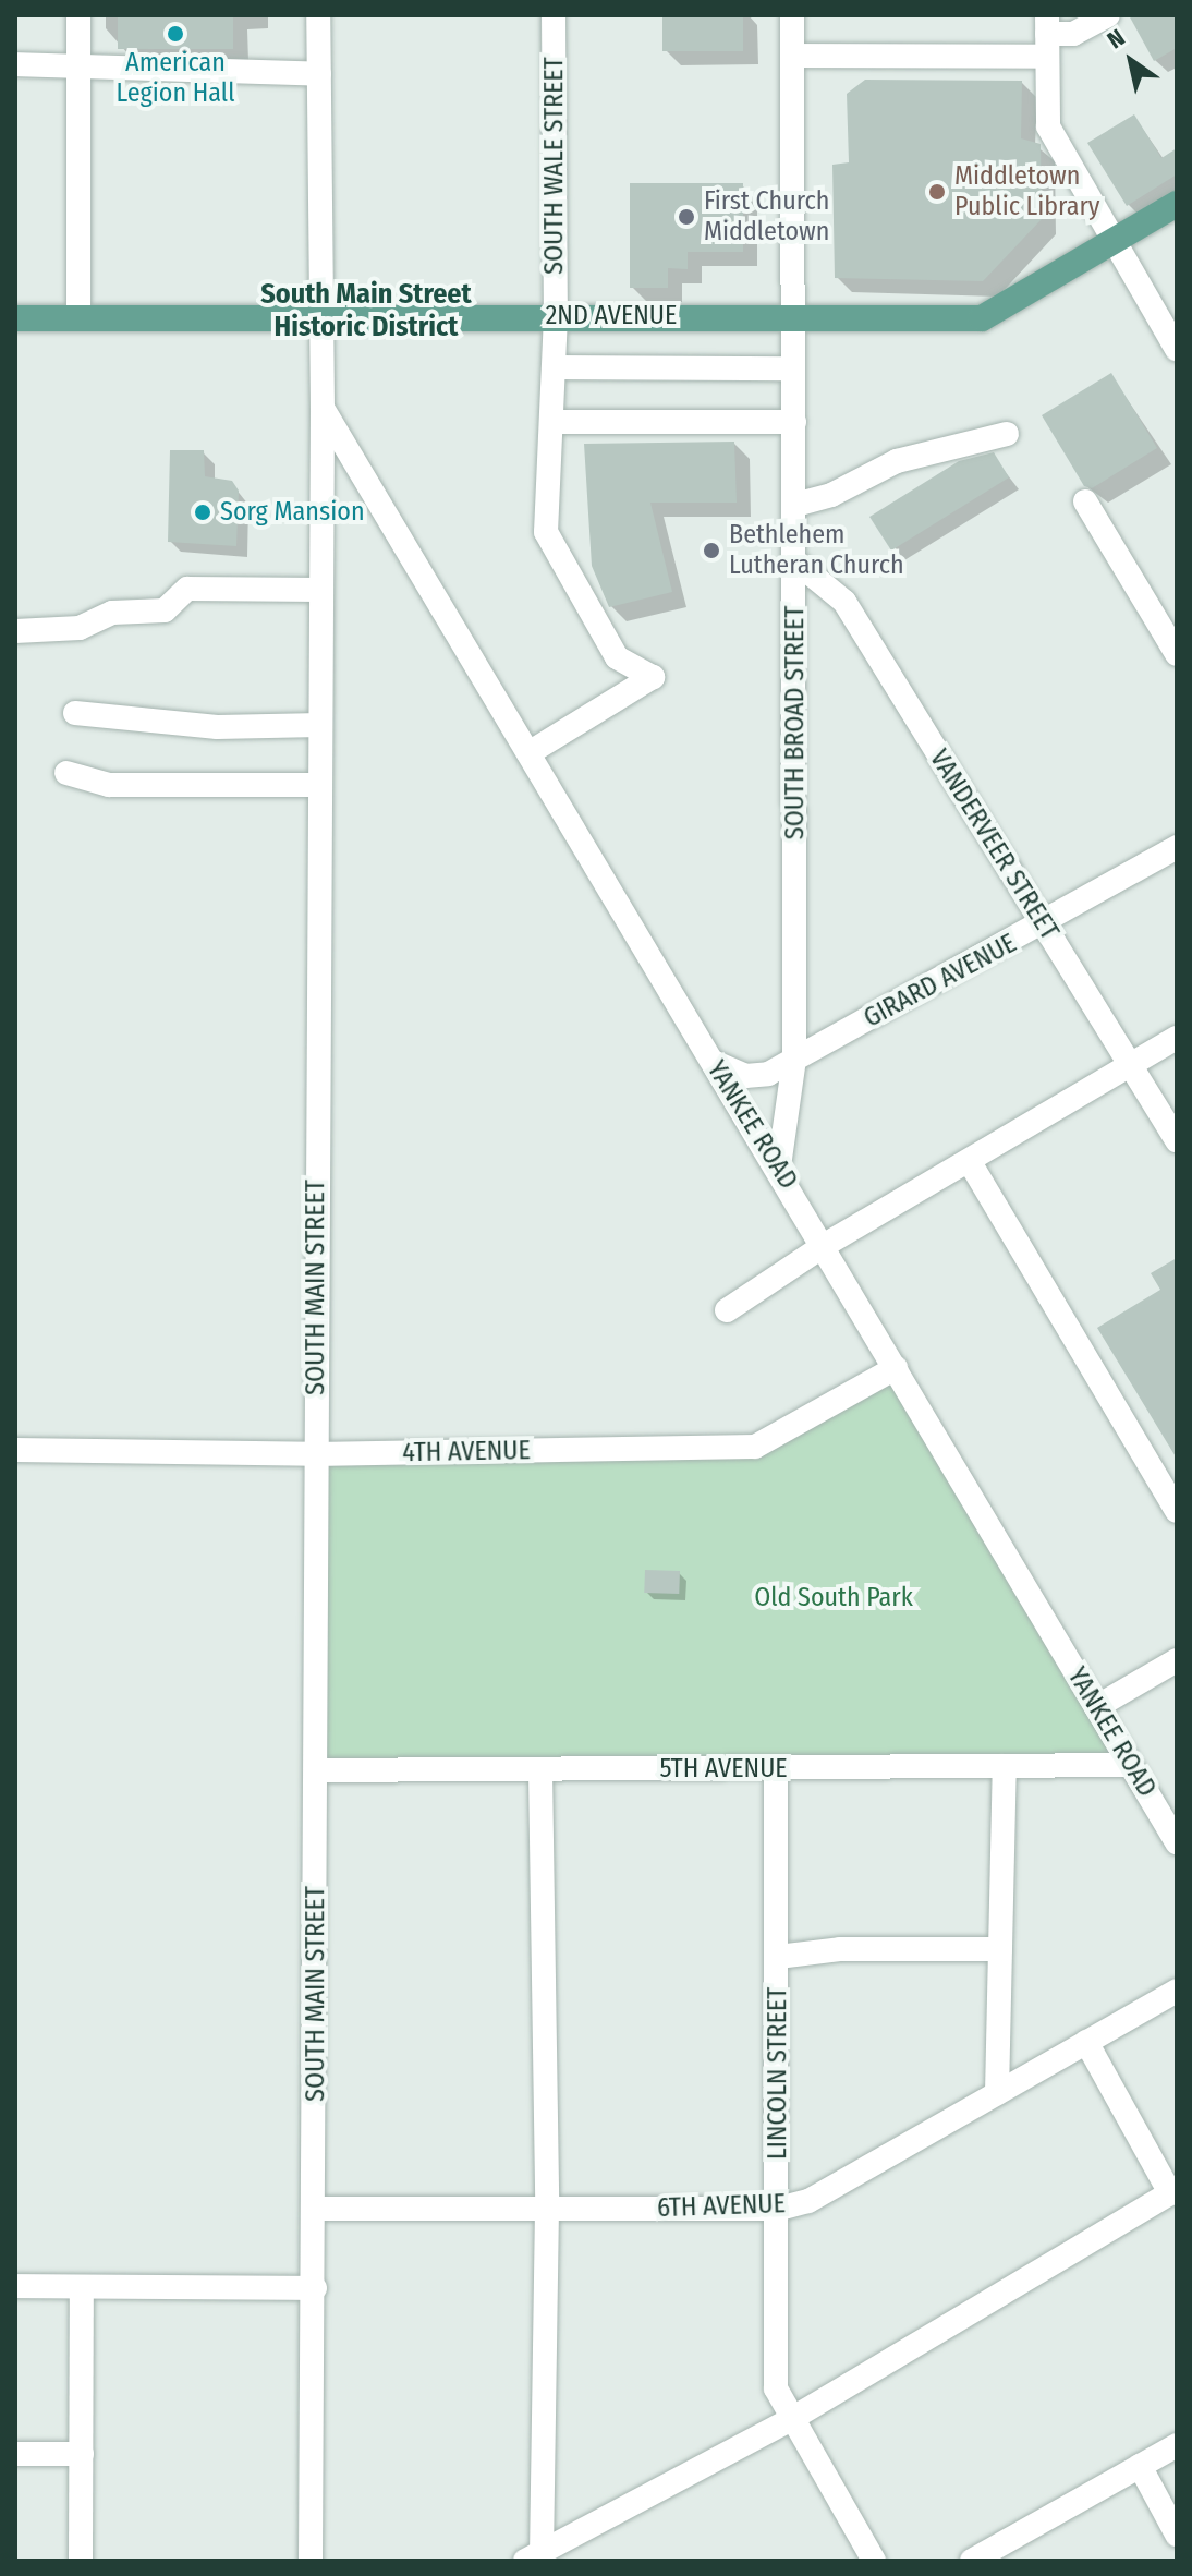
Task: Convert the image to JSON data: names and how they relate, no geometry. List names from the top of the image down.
{
  "streets": {
    "main road": ["2ND AVENUE"],
    "street": [
      "SOUTH WALE STREET",
      "SOUTH BROAD STREET",
      "VANDERVEER STREET",
      "GIRARD AVENUE",
      "YANKEE ROAD",
      "SOUTH MAIN STREET",
      "4TH AVENUE",
      "5TH AVENUE",
      "LINCOLN STREET",
      "6TH AVENUE"
    ]
  },
  "crossings": [
    ["SOUTH WALE STREET", "2ND AVENUE"],
    ["SOUTH WALE STREET", "YANKEE ROAD"],
    ["2ND AVENUE", "SOUTH BROAD STREET"],
    ["2ND AVENUE", "SOUTH MAIN STREET"],
    ["SOUTH BROAD STREET", "VANDERVEER STREET"],
    ["SOUTH BROAD STREET", "GIRARD AVENUE"],
    ["SOUTH BROAD STREET", "YANKEE ROAD"],
    ["VANDERVEER STREET", "GIRARD AVENUE"],
    ["GIRARD AVENUE", "YANKEE ROAD"],
    ["YANKEE ROAD", "SOUTH MAIN STREET"],
    ["YANKEE ROAD", "4TH AVENUE"],
    ["YANKEE ROAD", "5TH AVENUE"],
    ["SOUTH MAIN STREET", "4TH AVENUE"],
    ["SOUTH MAIN STREET", "5TH AVENUE"],
    ["SOUTH MAIN STREET", "6TH AVENUE"],
    ["5TH AVENUE", "LINCOLN STREET"],
    ["LINCOLN STREET", "6TH AVENUE"]
  ],
  "districts": ["South Main Street Historic District"],
  "parks": ["Old South Park"],
  "places": [
    "American Legion Hall",
    "Middletown Public Library",
    "First Church Middletown",
    "Sorg Mansion",
    "Bethlehem Lutheran Church"
  ],
  "north": "top left"
}
